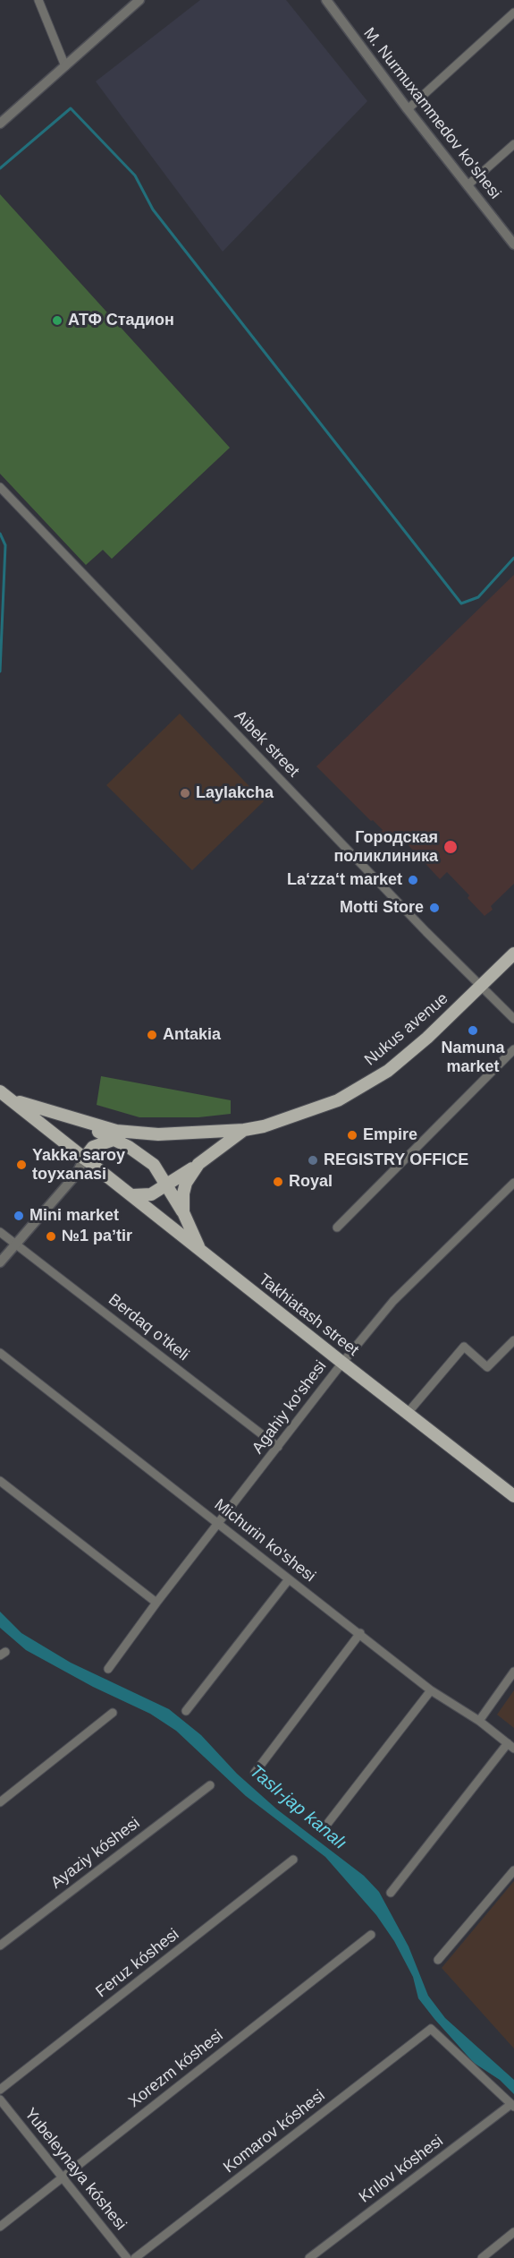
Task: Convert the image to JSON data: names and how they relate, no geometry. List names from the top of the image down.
{
  "streets": {
    "main road": ["Nukus avenue", "Takhiatash street"],
    "street": [
      "M. Nurmuxammedov ko'shesi",
      "Aibek street",
      "Berdaq o'tkeli",
      "Agahiy ko'shesi",
      "Michurin ko'shesi",
      "Ayaziy kóshesi",
      "Feruz kóshesi",
      "Xorezm kóshesi",
      "Komarov kóshesi",
      "Yubeleynaya kóshesi",
      "Krılov kóshesi"
    ]
  },
  "crossings": [
    ["Aibek street", "Nukus avenue"],
    ["Takhiatash street", "Agahiy ko'shesi"],
    ["Berdaq o'tkeli", "Agahiy ko'shesi"],
    ["Agahiy ko'shesi", "Michurin ko'shesi"],
    ["Xorezm kóshesi", "Yubeleynaya kóshesi"],
    ["Komarov kóshesi", "Krılov kóshesi"]
  ],
  "water": ["Taslı-jap kanalı"],
  "places": [
    "АТФ Стадион",
    "Laylakcha",
    "Городская поликлиника",
    "Laʻzzaʻt market",
    "Motti Store",
    "Namuna market",
    "Antakia",
    "Empire",
    "REGISTRY OFFICE",
    "Yakka saroy toyxanasi",
    "Royal",
    "Mini market",
    "№1 paʼtir"
  ]
}
